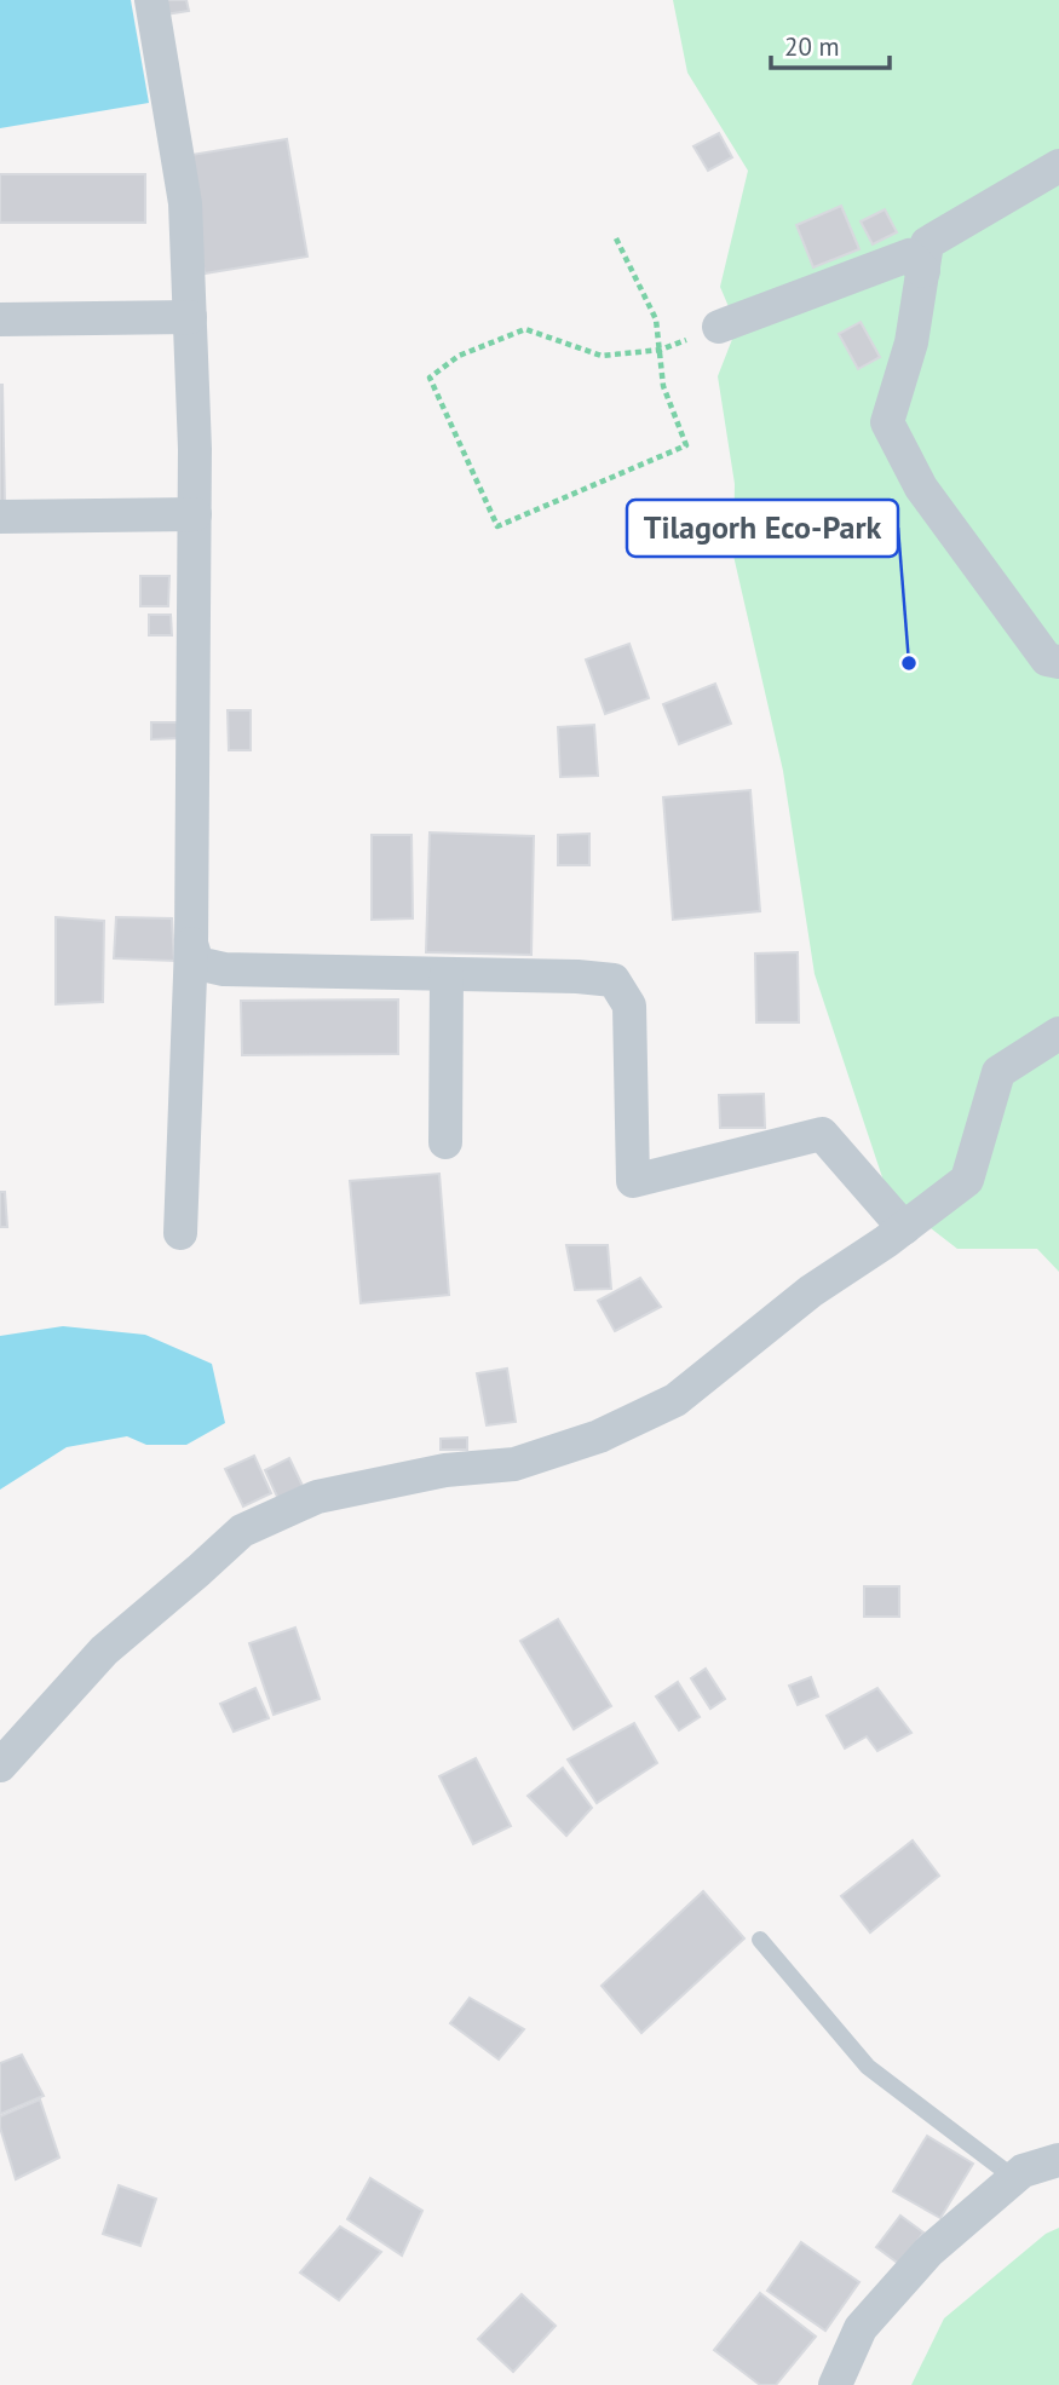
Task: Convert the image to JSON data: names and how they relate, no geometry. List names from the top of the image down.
{
  "places": ["Tilagorh Eco-Park"],
  "scale_bar": "20 m"
}
